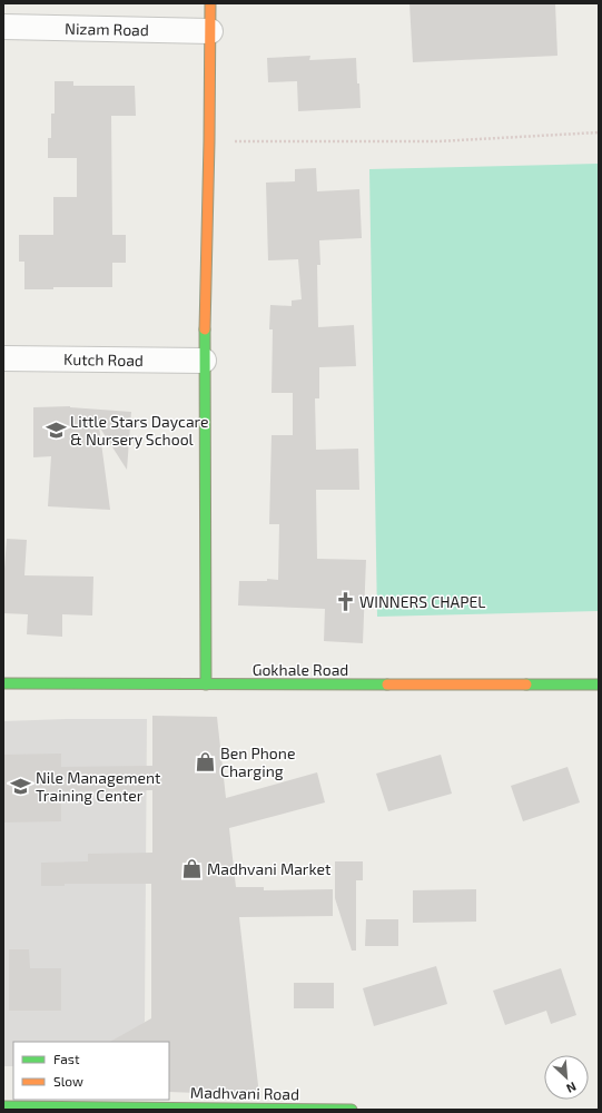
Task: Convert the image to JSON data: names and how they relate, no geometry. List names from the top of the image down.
{
  "streets": {
    "street": [
      "Nizam Road",
      "Kutch Road",
      "Gokhale Road",
      "Madhvani Road"
    ]
  },
  "places": {
    "school or university": ["Little Stars Daycare & Nursery School", "Nile Management Training Center"],
    "church": ["WINNERS CHAPEL"],
    "shop": ["Ben Phone Charging", "Madhvani Market"]
  },
  "legend": ["Fast", "Slow"],
  "north": "bottom right"
}
